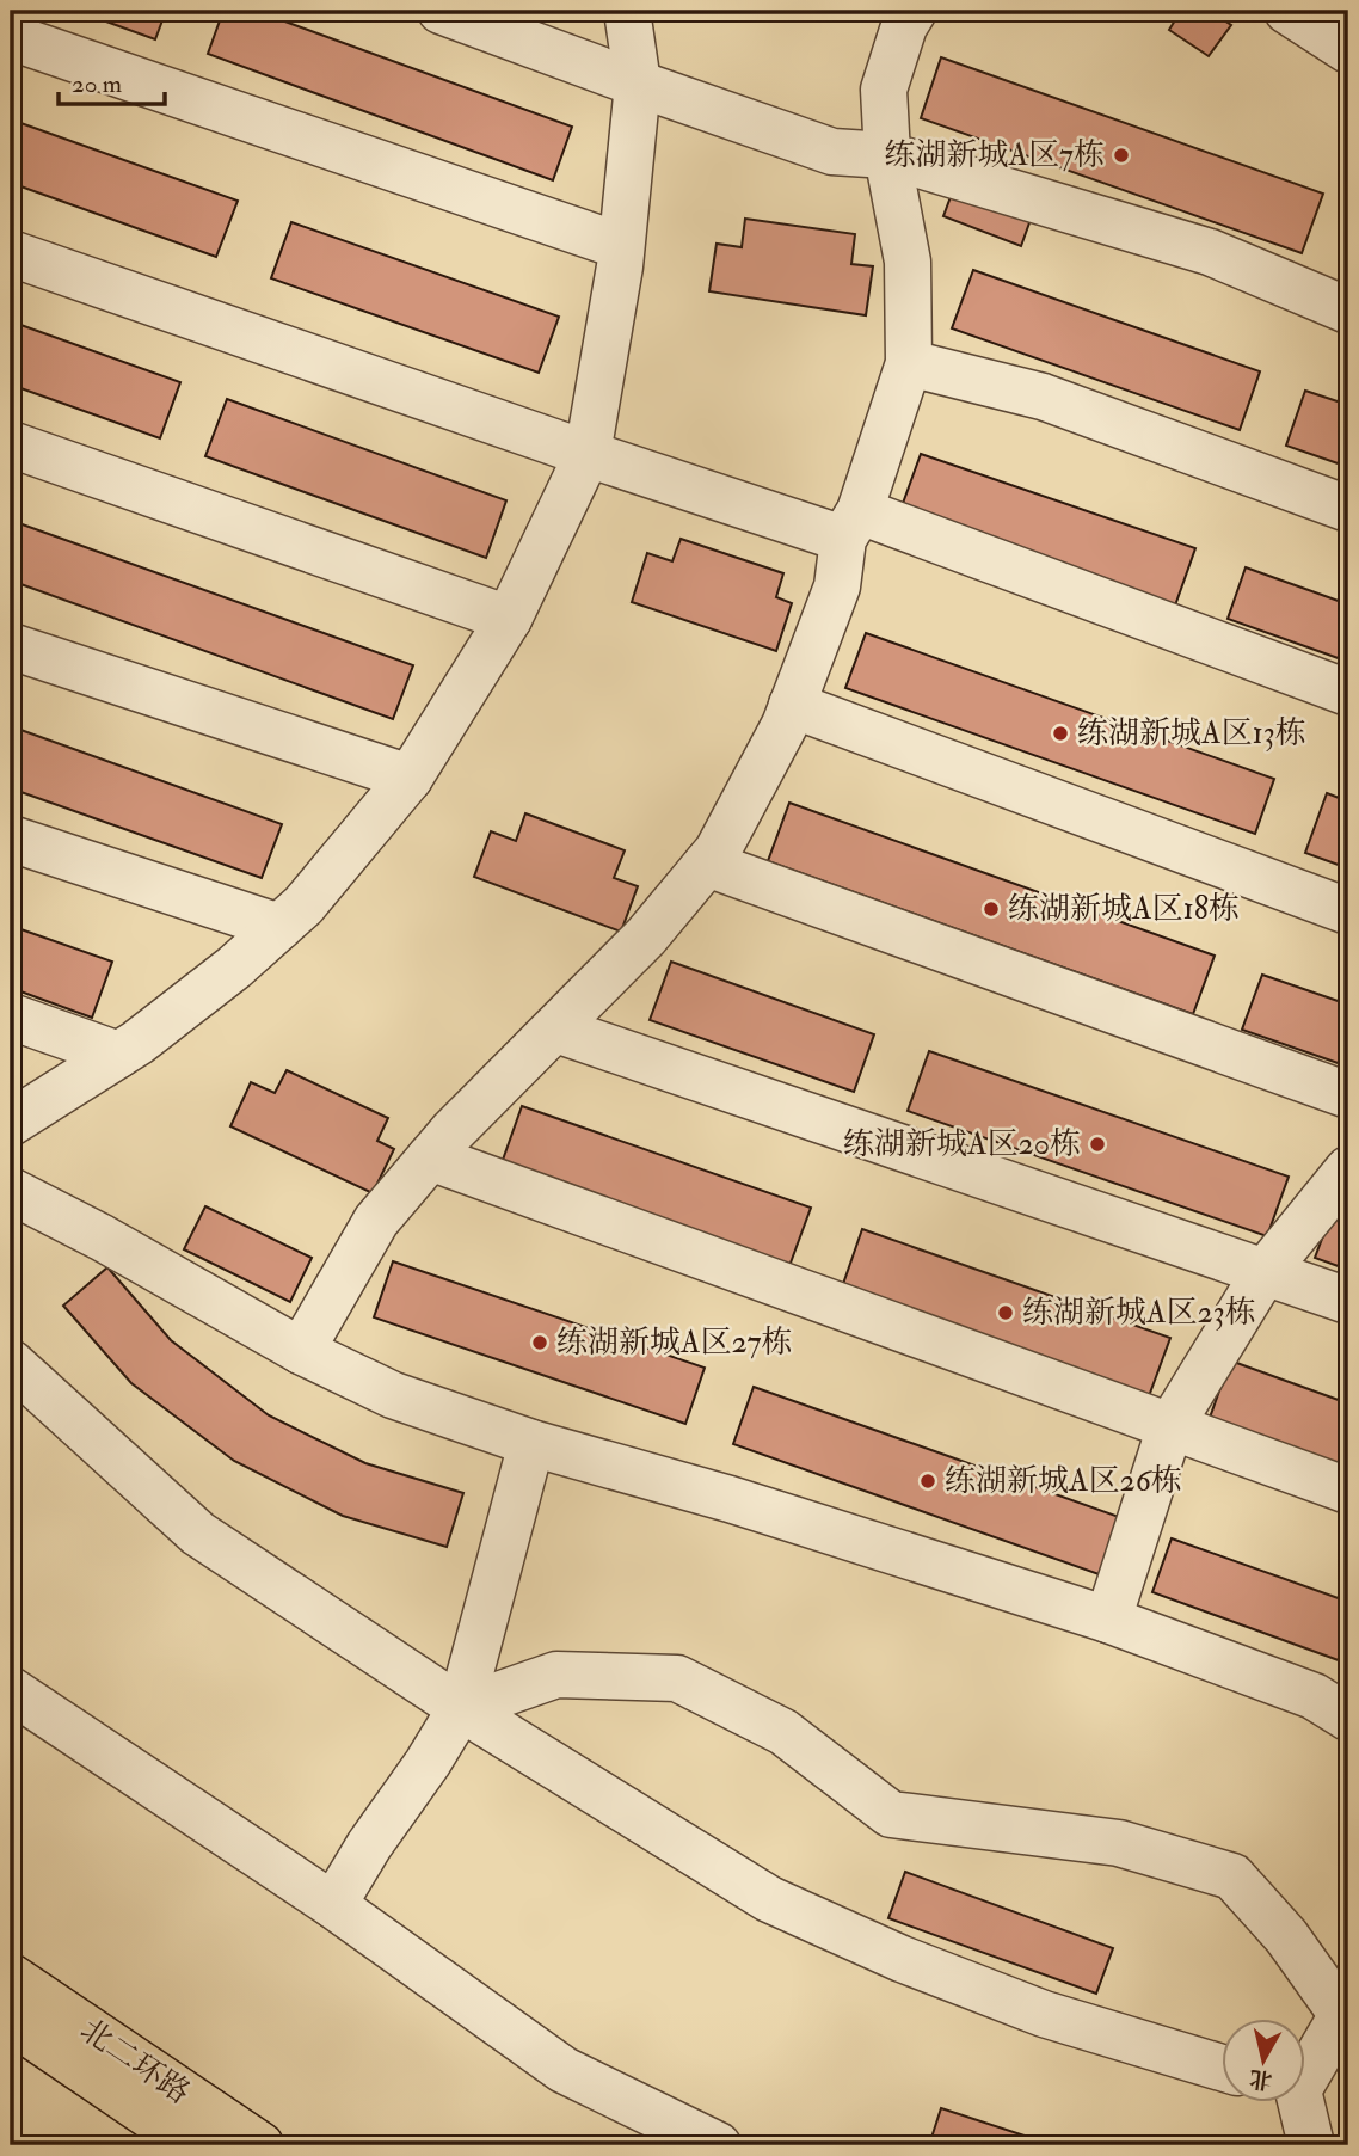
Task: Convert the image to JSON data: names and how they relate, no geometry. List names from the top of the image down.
{
  "streets": {
    "main road": ["北二环路"]
  },
  "places": [
    "练湖新城A区7栋",
    "练湖新城A区13栋",
    "练湖新城A区18栋",
    "练湖新城A区20栋",
    "练湖新城A区23栋",
    "练湖新城A区27栋",
    "练湖新城A区26栋"
  ],
  "scale_bar": "20 m",
  "north": "bottom"
}
